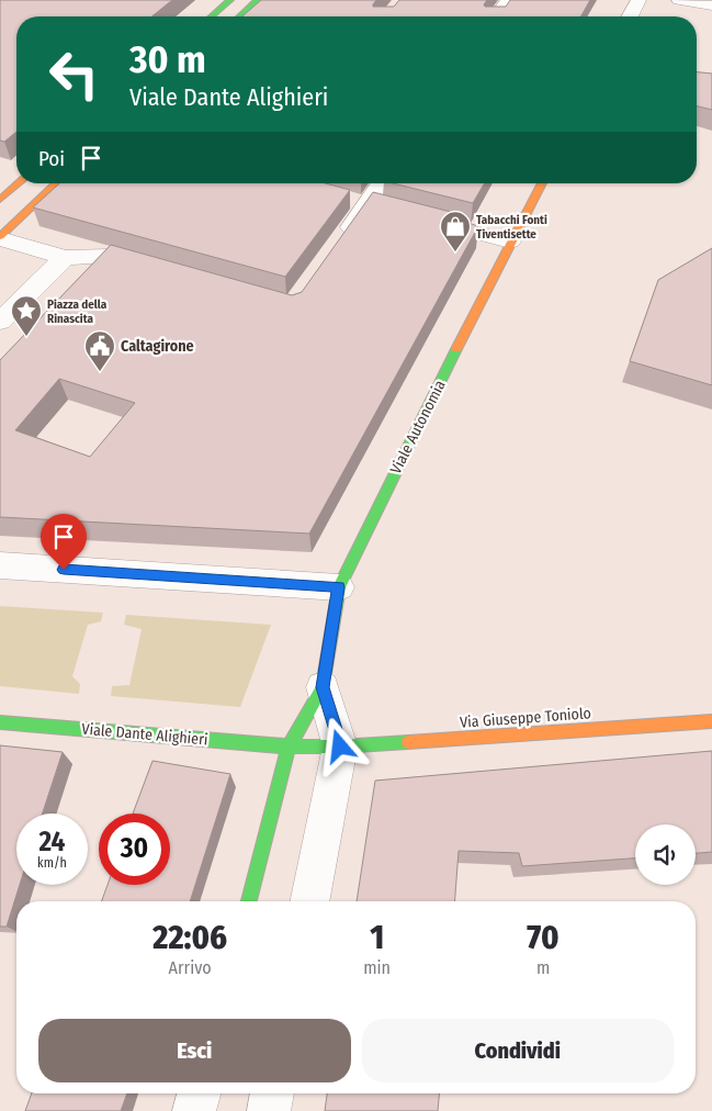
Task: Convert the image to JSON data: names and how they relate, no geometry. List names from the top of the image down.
{
  "streets": {
    "street": ["Viale Autonomia", "Via Giuseppe Toniolo", "Viale Dante Alighieri"]
  },
  "crossings": [
    ["Viale Autonomia", "Via Giuseppe Toniolo"],
    ["Viale Autonomia", "Viale Dante Alighieri"],
    ["Via Giuseppe Toniolo", "Viale Dante Alighieri"]
  ],
  "places": {
    "shop": ["Tabacchi Fonti Tiventisette"],
    "place": ["Piazza della Rinascita"],
    "public building": ["Caltagirone"]
  },
  "page": {
    "turn": ["30 m", "Viale Dante Alighieri"],
    "then": "Poi",
    "speed": "24 km/h",
    "limit": "30",
    "eta": [
      "22:06",
      "Arrivo",
      "1",
      "min",
      "70",
      "m"
    ],
    "buttons": ["Esci", "Condividi"]
  }
}
